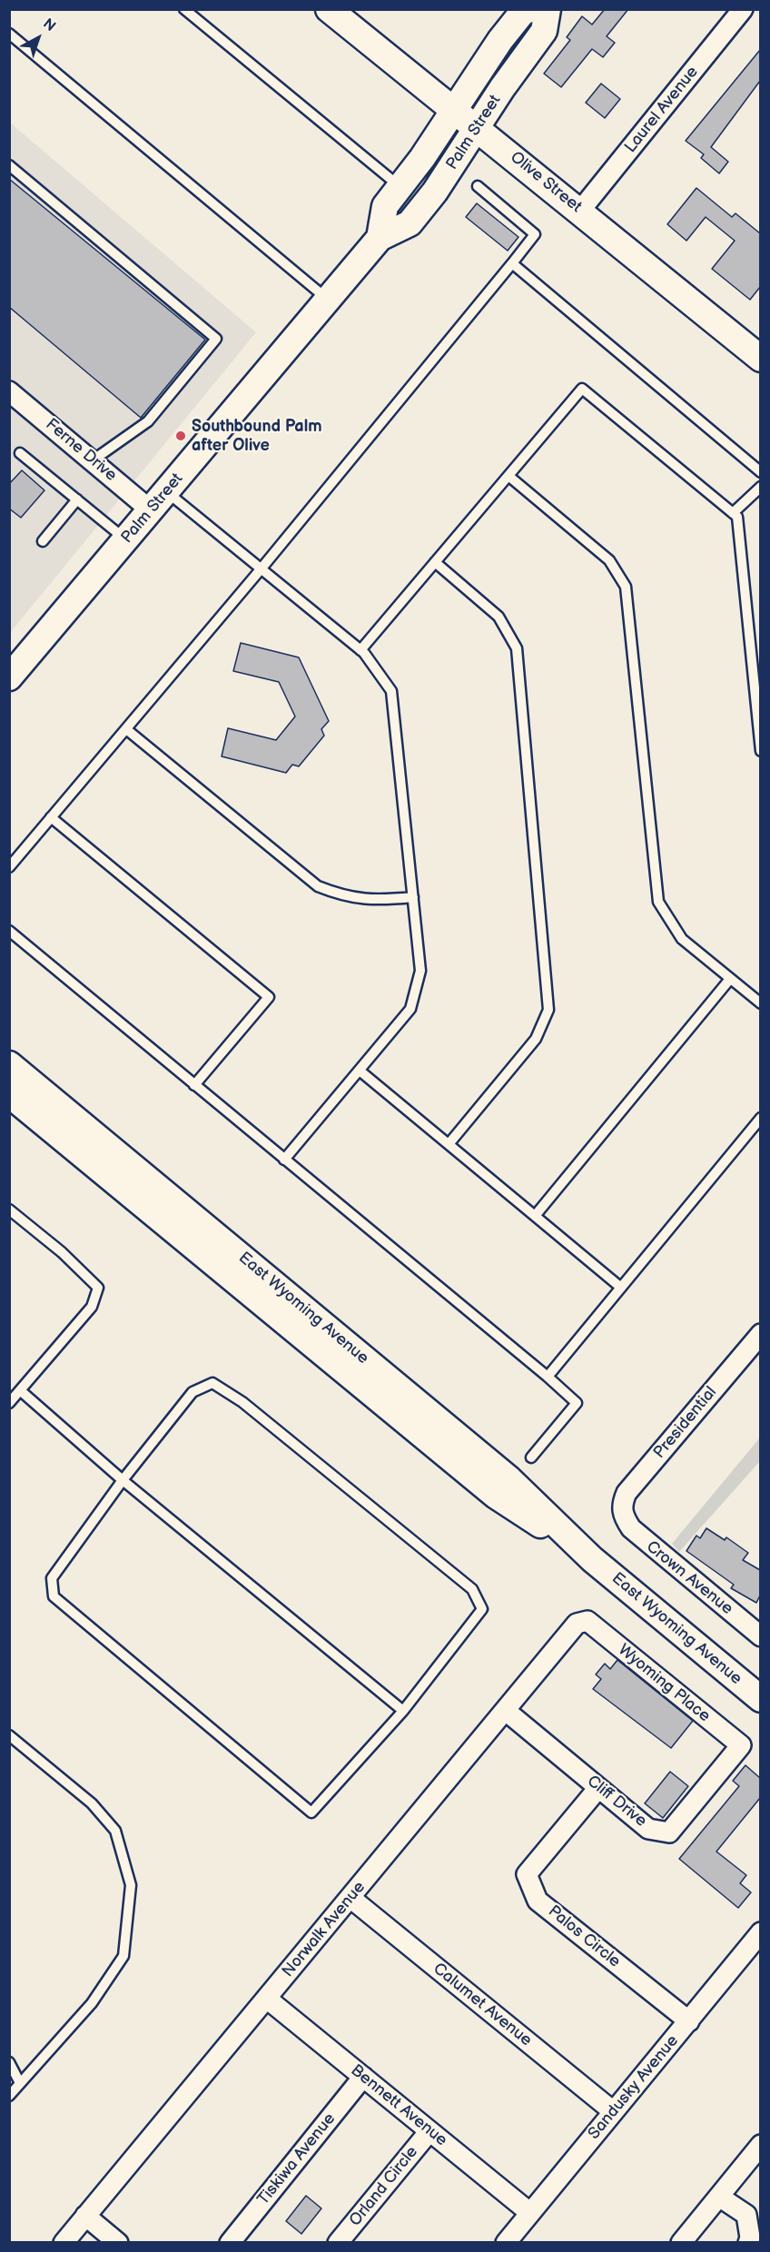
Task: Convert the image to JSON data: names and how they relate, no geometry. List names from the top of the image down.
{
  "streets": {
    "street": [
      "Laurel Avenue",
      "Palm Street",
      "Olive Street",
      "Ferne Drive",
      "East Wyoming Avenue",
      "Presidential",
      "Crown Avenue",
      "Wyoming Place",
      "Cliff Drive",
      "Norwalk Avenue",
      "Palos Circle",
      "Calumet Avenue",
      "Sandusky Avenue",
      "Bennett Avenue",
      "Tiskiwa Avenue",
      "Orland Circle"
    ]
  },
  "crossings": [
    ["Laurel Avenue", "Olive Street"],
    ["Palm Street", "Olive Street"],
    ["Palm Street", "Ferne Drive"],
    ["Presidential", "Crown Avenue"],
    ["Wyoming Place", "Cliff Drive"],
    ["Wyoming Place", "Norwalk Avenue"],
    ["Cliff Drive", "Norwalk Avenue"],
    ["Cliff Drive", "Palos Circle"],
    ["Norwalk Avenue", "Calumet Avenue"],
    ["Norwalk Avenue", "Bennett Avenue"],
    ["Palos Circle", "Sandusky Avenue"],
    ["Calumet Avenue", "Sandusky Avenue"],
    ["Sandusky Avenue", "Bennett Avenue"],
    ["Bennett Avenue", "Tiskiwa Avenue"],
    ["Bennett Avenue", "Orland Circle"]
  ],
  "places": ["Southbound Palm after Olive"],
  "north": "top right"
}
